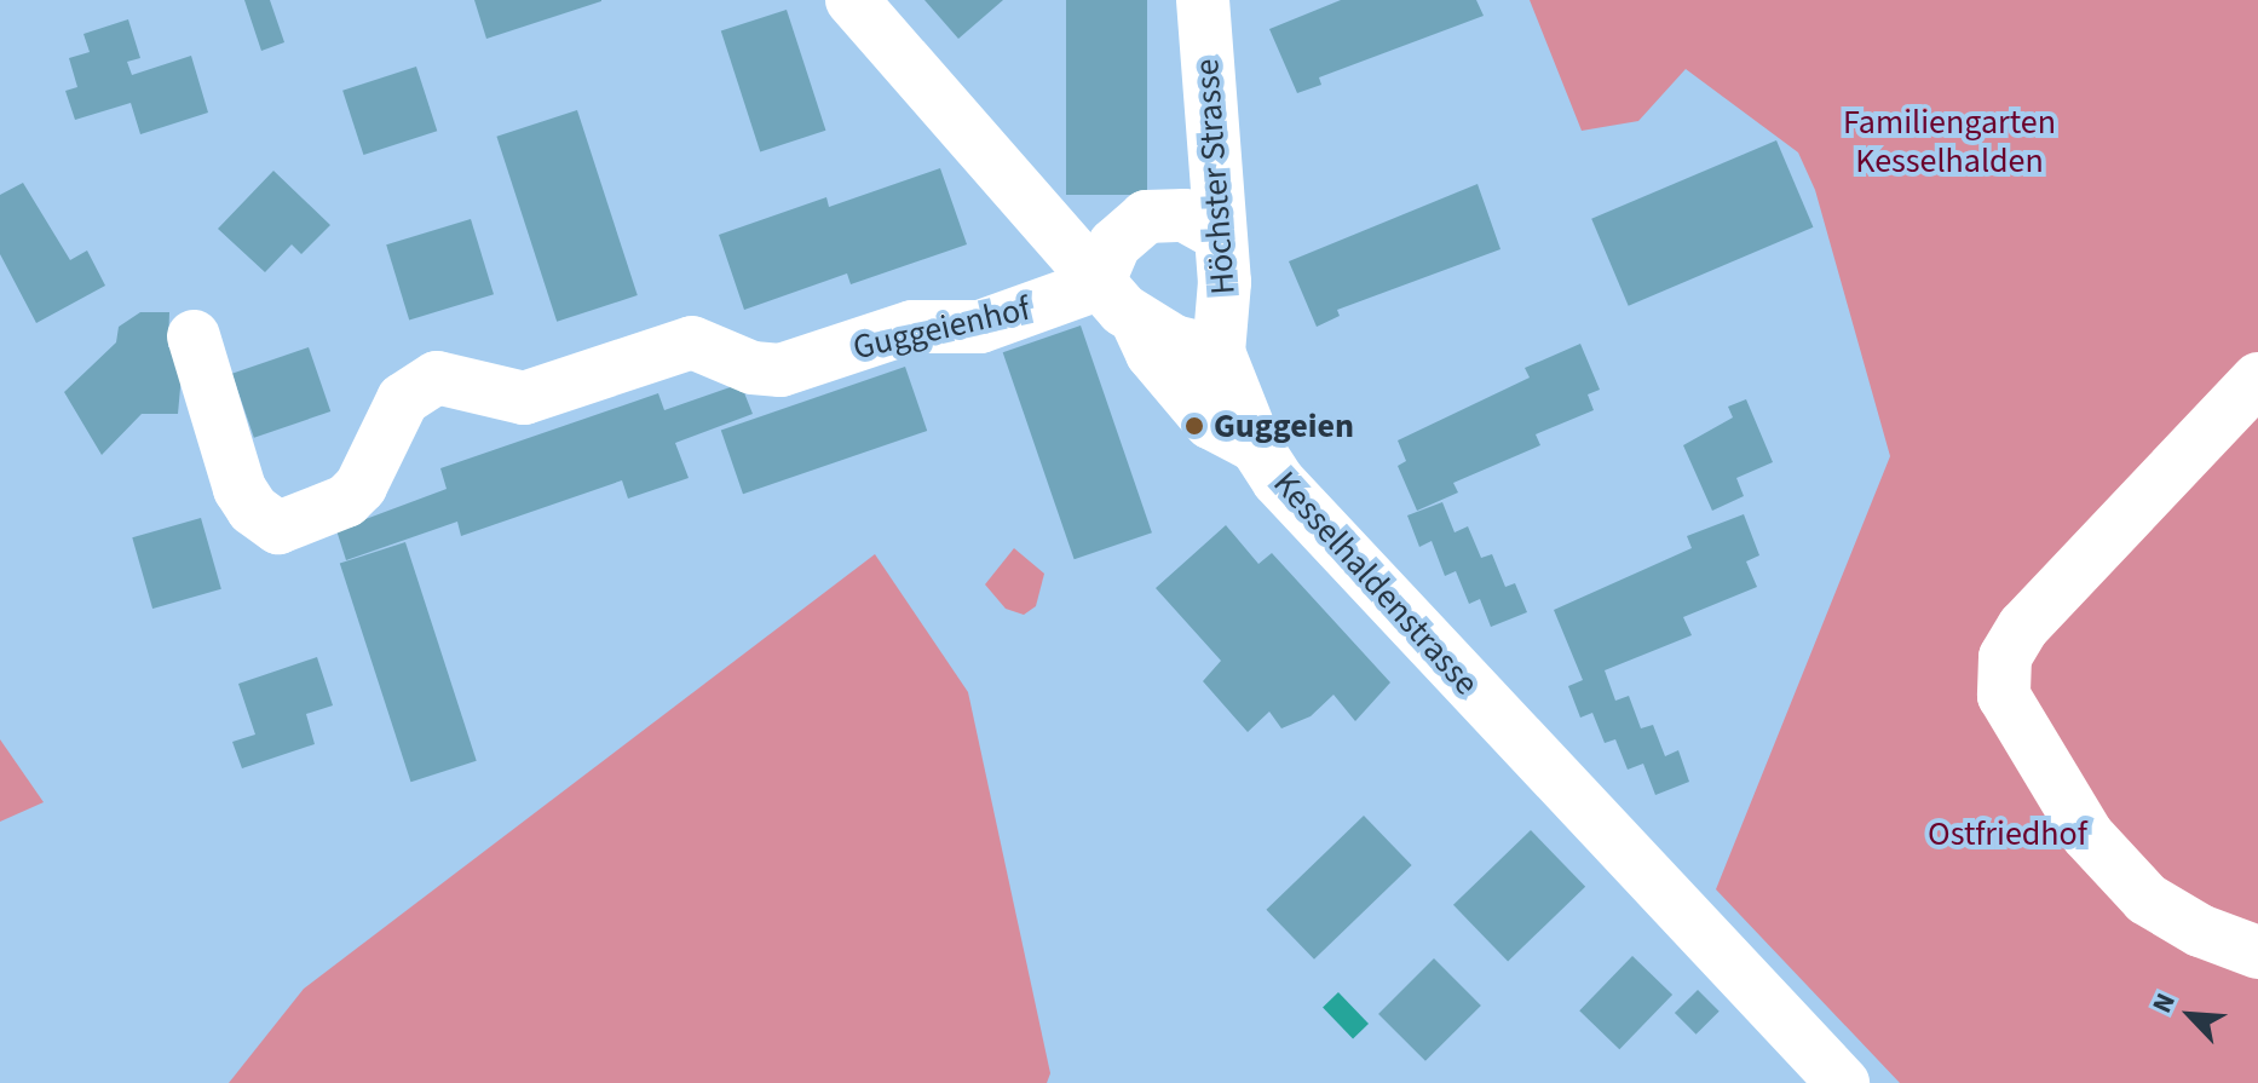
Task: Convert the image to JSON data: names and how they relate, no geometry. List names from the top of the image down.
{
  "streets": {
    "street": ["Höchster Strasse", "Guggeienhof", "Kesselhaldenstrasse"]
  },
  "crossings": [
    ["Höchster Strasse", "Kesselhaldenstrasse"]
  ],
  "parks": ["Familiengarten Kesselhalden", "Ostfriedhof"],
  "places": ["Guggeien"],
  "north": "top left"
}
